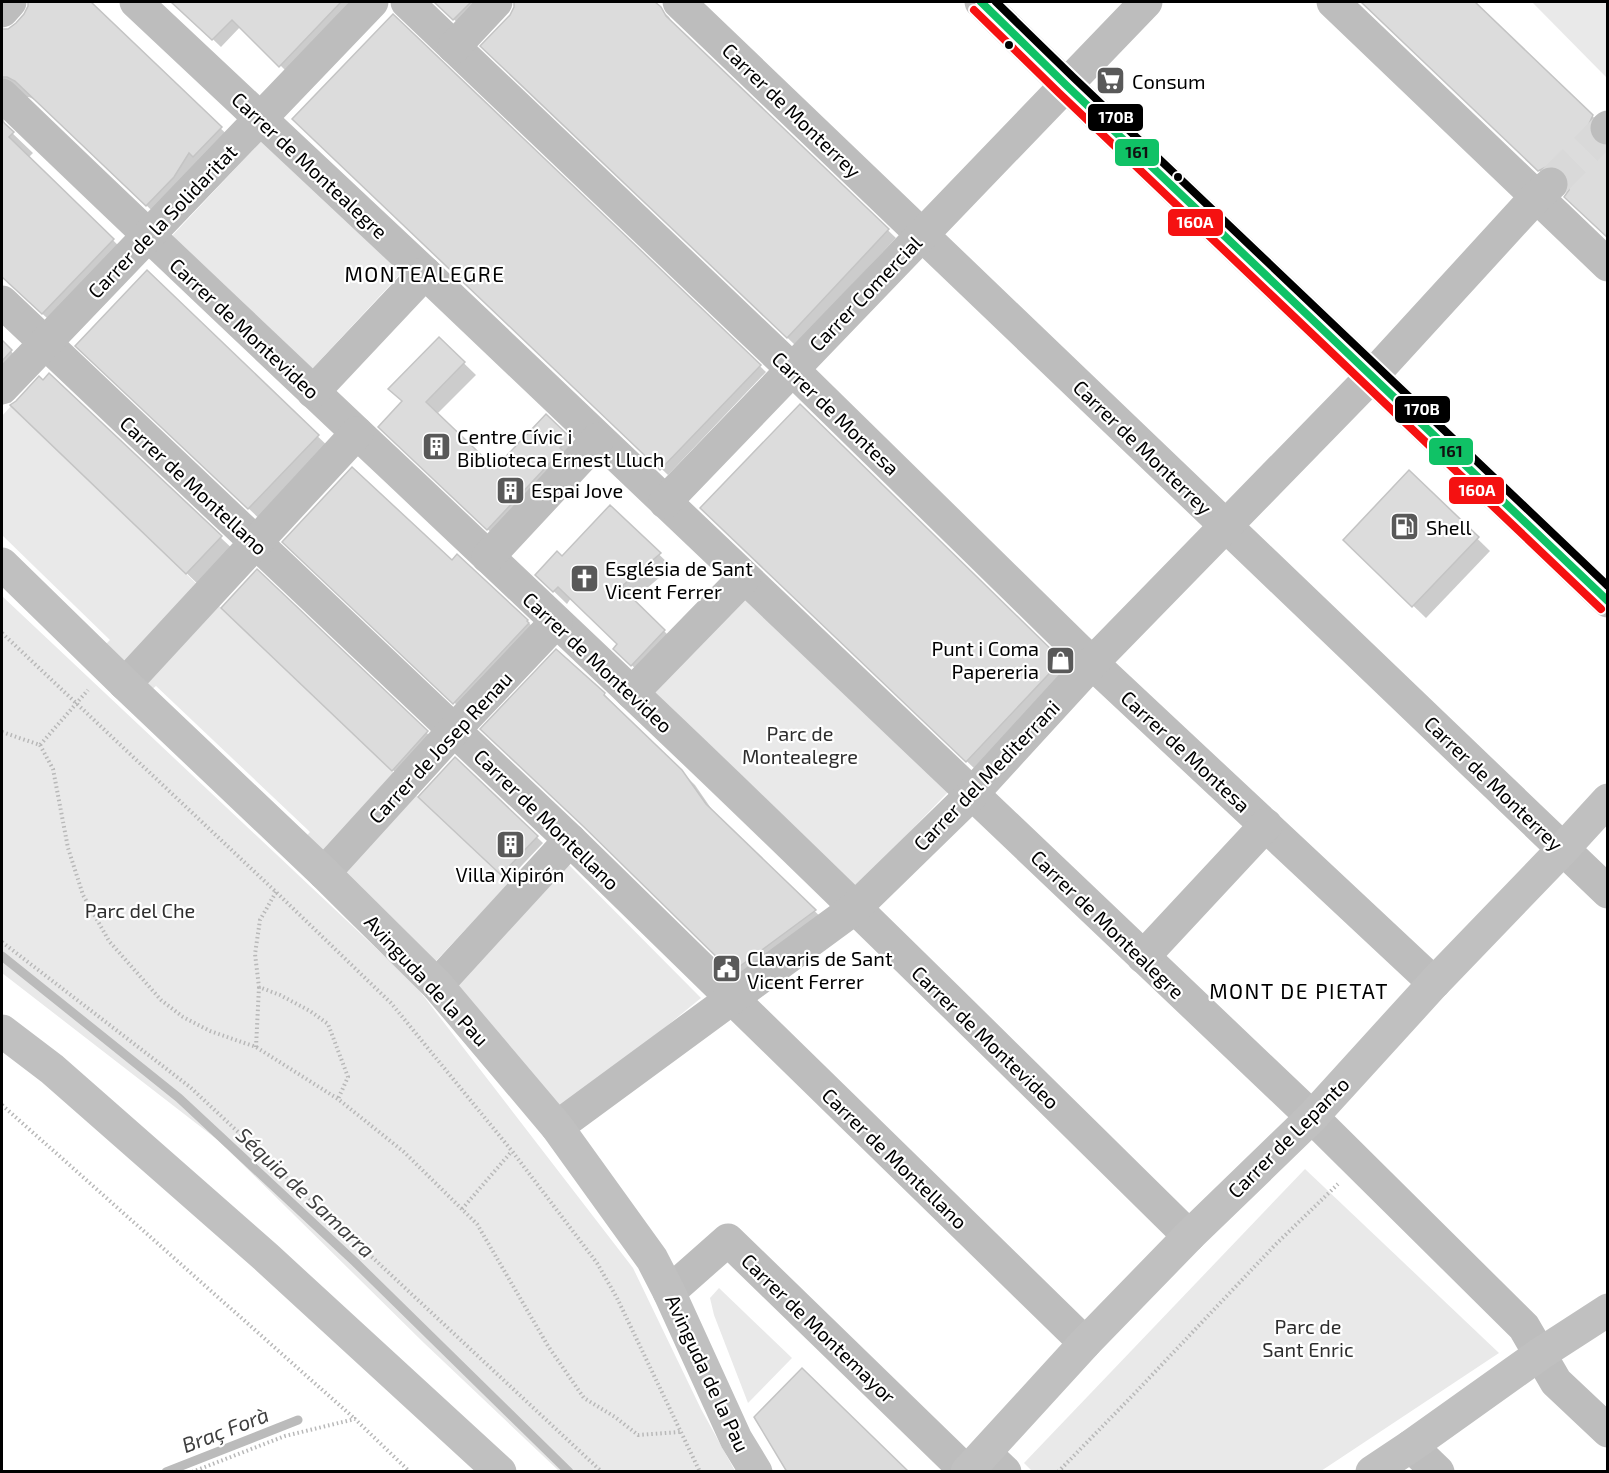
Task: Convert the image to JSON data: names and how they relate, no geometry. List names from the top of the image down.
{
  "streets": {
    "street": [
      "Carrer de Monterrey",
      "Carrer de Montealegre",
      "Carrer de la Solidaritat",
      "Carrer Comercial",
      "Carrer de Montevideo",
      "Carrer de Montesa",
      "Carrer de Montellano",
      "Carrer de Josep Renau",
      "Carrer del Mediterrani",
      "Avinguda de la Pau",
      "Carrer de Lepanto",
      "Carrer de Montemayor"
    ]
  },
  "crossings": [
    ["Carrer de Monterrey", "Carrer Comercial"],
    ["Carrer de Monterrey", "Carrer del Mediterrani"],
    ["Carrer de Monterrey", "Carrer de Lepanto"],
    ["Carrer de Montealegre", "Carrer de la Solidaritat"],
    ["Carrer de Montealegre", "Carrer Comercial"],
    ["Carrer de Montealegre", "Carrer de Montesa"],
    ["Carrer de Montealegre", "Carrer del Mediterrani"],
    ["Carrer de Montealegre", "Carrer de Lepanto"],
    ["Carrer de la Solidaritat", "Carrer de Montevideo"],
    ["Carrer de la Solidaritat", "Carrer de Montellano"],
    ["Carrer Comercial", "Carrer de Montesa"],
    ["Carrer de Montevideo", "Carrer de Josep Renau"],
    ["Carrer de Montevideo", "Carrer del Mediterrani"],
    ["Carrer de Montevideo", "Carrer de Lepanto"],
    ["Carrer de Montesa", "Carrer del Mediterrani"],
    ["Carrer de Montesa", "Carrer de Lepanto"],
    ["Carrer de Montellano", "Carrer de Josep Renau"],
    ["Carrer de Montellano", "Carrer del Mediterrani"],
    ["Carrer de Montellano", "Carrer de Lepanto"],
    ["Carrer de Josep Renau", "Avinguda de la Pau"],
    ["Carrer del Mediterrani", "Avinguda de la Pau"],
    ["Avinguda de la Pau", "Carrer de Montemayor"],
    ["Carrer de Lepanto", "Carrer de Montemayor"]
  ],
  "districts": ["MONTEALEGRE", "MONT DE PIETAT"],
  "water": ["Séquia de Samarra", "Braç Forà"],
  "parks": ["Parc de Montealegre", "Parc del Che", "Parc de Sant Enric"],
  "places": {
    "supermarket": ["Consum"],
    "building": ["Centre Cívic i Biblioteca Ernest Lluch", "Espai Jove", "Villa Xipirón"],
    "fuel station": ["Shell"],
    "church": ["Església de Sant Vicent Ferrer"],
    "shop": ["Punt i Coma Papereria"],
    "public building": ["Clavaris de Sant Vicent Ferrer"]
  },
  "lines": ["transit line 161", "transit line 170B", "transit line 160A"]
}
